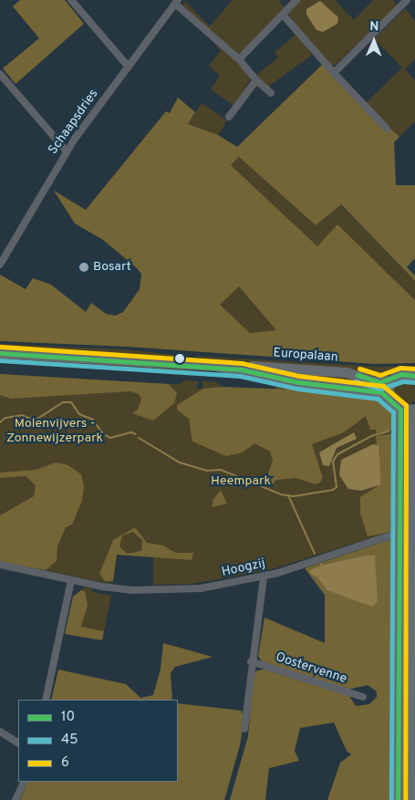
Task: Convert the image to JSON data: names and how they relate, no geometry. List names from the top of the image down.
{
  "streets": {
    "highway": ["Europalaan"],
    "street": ["Schaapsdries", "Hoogzij", "Oostervenne"]
  },
  "parks": ["Molenvijvers - Zonnewijzerpark", "Heempark"],
  "places": ["Bosart"],
  "lines": ["transit line 6", "transit line 10", "transit line 45"],
  "legend": ["10", "45", "6"],
  "north": "top"
}
